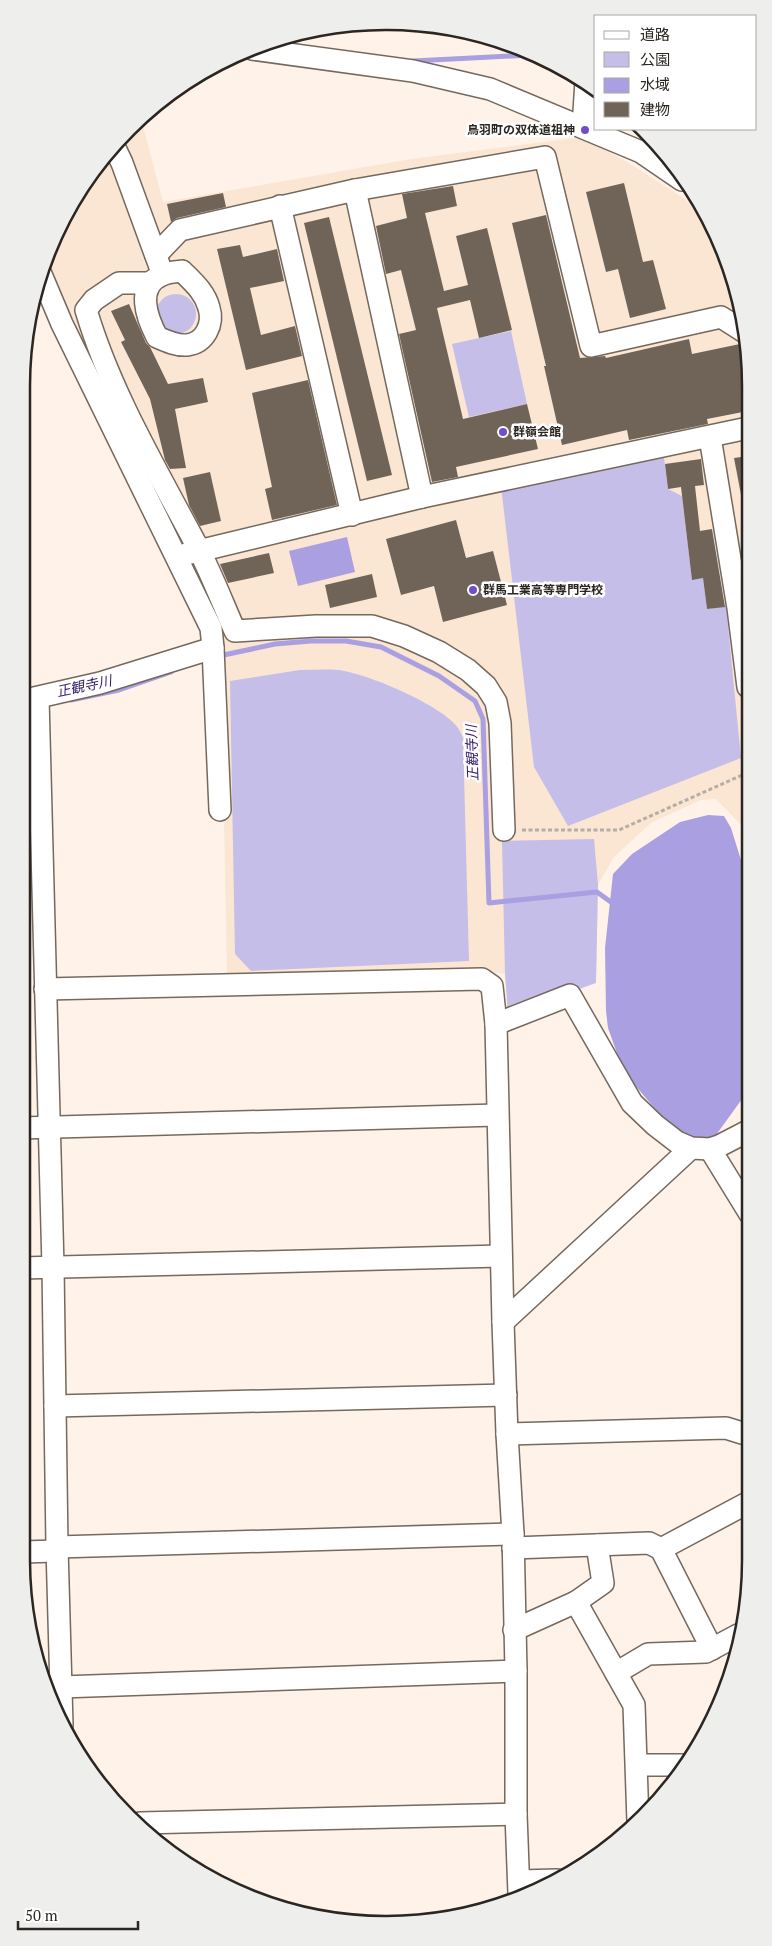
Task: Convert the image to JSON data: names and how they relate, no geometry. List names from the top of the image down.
{
  "water": ["正観寺川"],
  "places": ["鳥羽町の双体道祖神", "群嶺会館", "群馬工業高等専門学校"],
  "legend": [
    "道路",
    "公園",
    "水域",
    "建物"
  ],
  "scale_bar": "50 m"
}
